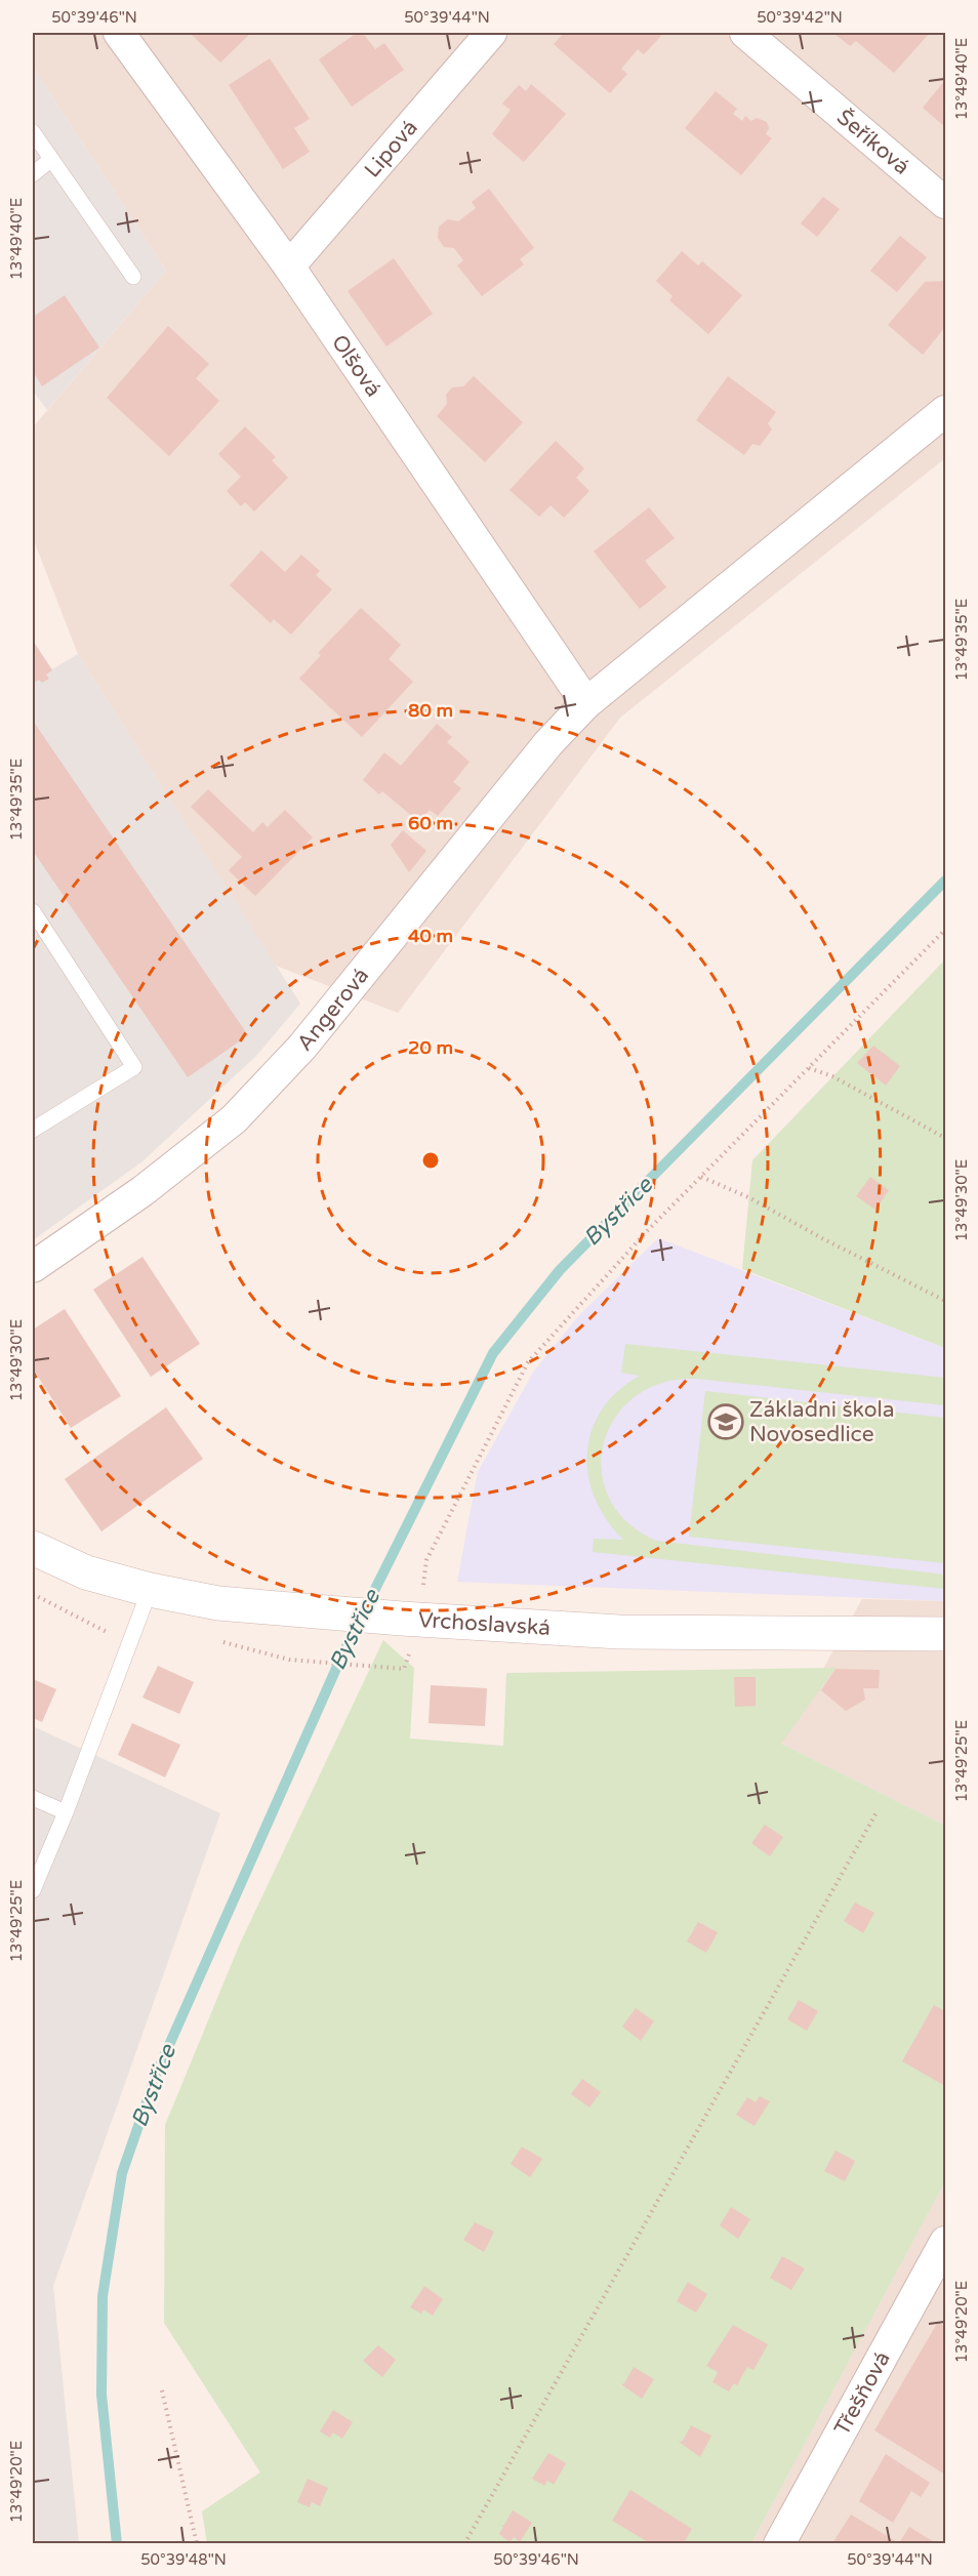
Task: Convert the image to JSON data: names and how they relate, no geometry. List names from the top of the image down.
{
  "streets": {
    "street": [
      "Šeříková",
      "Lipová",
      "Olšová",
      "Angerová",
      "Vrchoslavská",
      "Třešňová"
    ]
  },
  "crossings": [
    ["Lipová", "Olšová"],
    ["Olšová", "Angerová"]
  ],
  "water": ["Bystřice"],
  "places": {
    "school or university": ["Základni škola Novosedlice"]
  },
  "coordinates": [
    "50°39'46\"N",
    "50°39'44\"N",
    "50°39'42\"N",
    "13°49'40\"E",
    "13°49'35\"E",
    "13°49'30\"E",
    "13°49'25\"E",
    "13°49'20\"E",
    "50°39'48\"N"
  ],
  "rings": [
    "80 m",
    "60 m",
    "40 m",
    "20 m"
  ]
}
